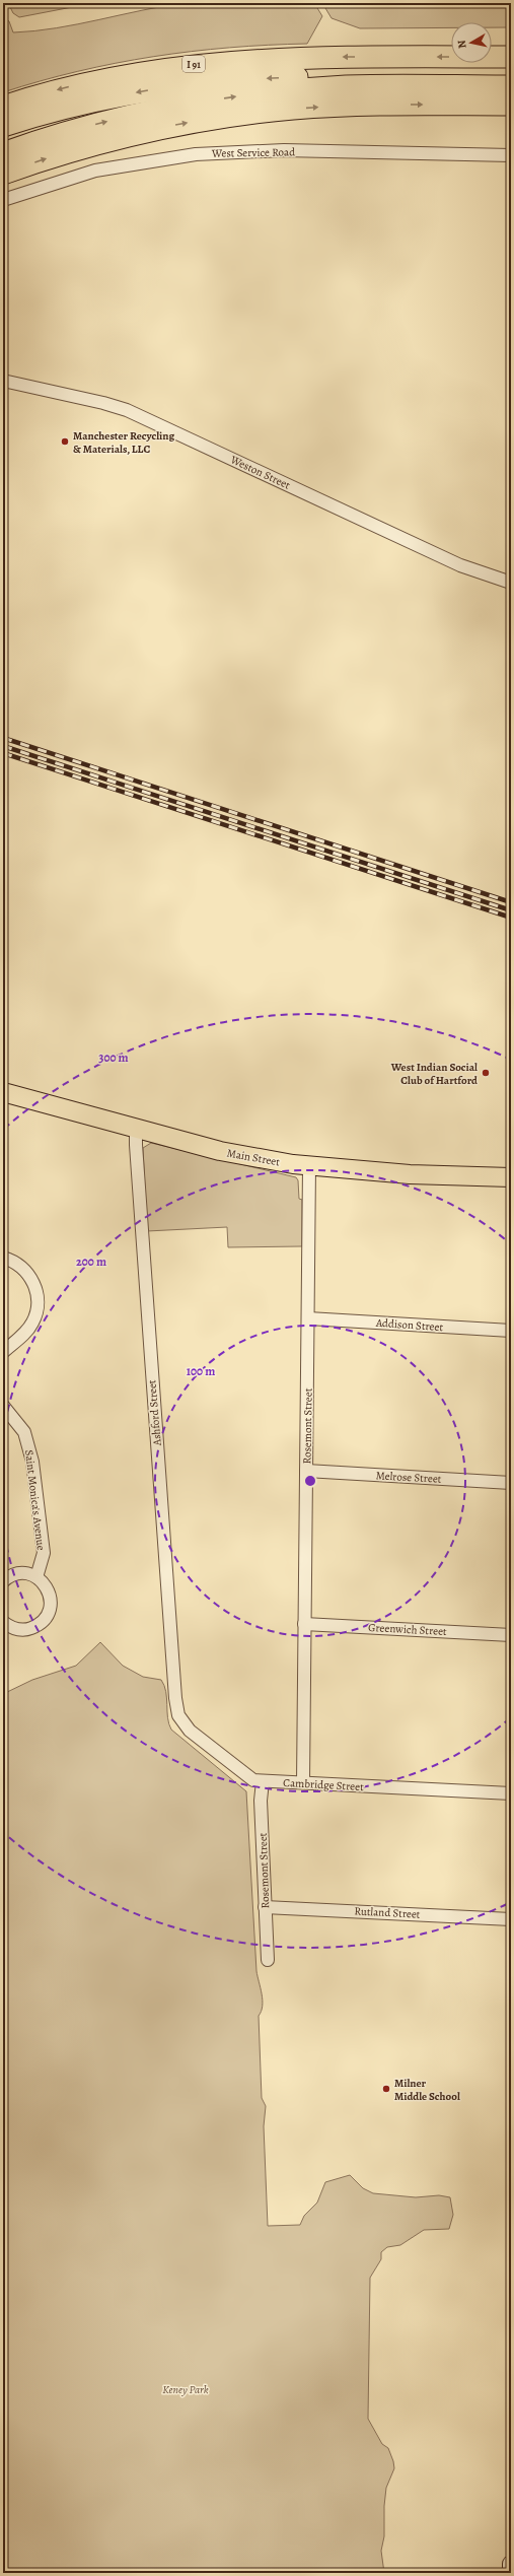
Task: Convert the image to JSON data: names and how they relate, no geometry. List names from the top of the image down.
{
  "streets": {
    "highway": ["I 91"],
    "main road": ["Main Street"],
    "street": [
      "West Service Road",
      "Weston Street",
      "Addison Street",
      "Ashford Street",
      "Rosemont Street",
      "Melrose Street",
      "Saint Monica's Avenue",
      "Greenwich Street",
      "Cambridge Street",
      "Rutland Street"
    ]
  },
  "crossings": [
    ["Main Street", "Ashford Street"],
    ["Main Street", "Rosemont Street"],
    ["Addison Street", "Rosemont Street"],
    ["Ashford Street", "Cambridge Street"],
    ["Rosemont Street", "Melrose Street"],
    ["Rosemont Street", "Greenwich Street"],
    ["Rosemont Street", "Cambridge Street"],
    ["Rosemont Street", "Rutland Street"]
  ],
  "parks": ["Keney Park"],
  "places": ["Manchester Recycling & Materials, LLC", "West Indian Social Club of Hartford", "Milner Middle School"],
  "north": "left",
  "rings": ["300 m", "200 m", "100 m"]
}
